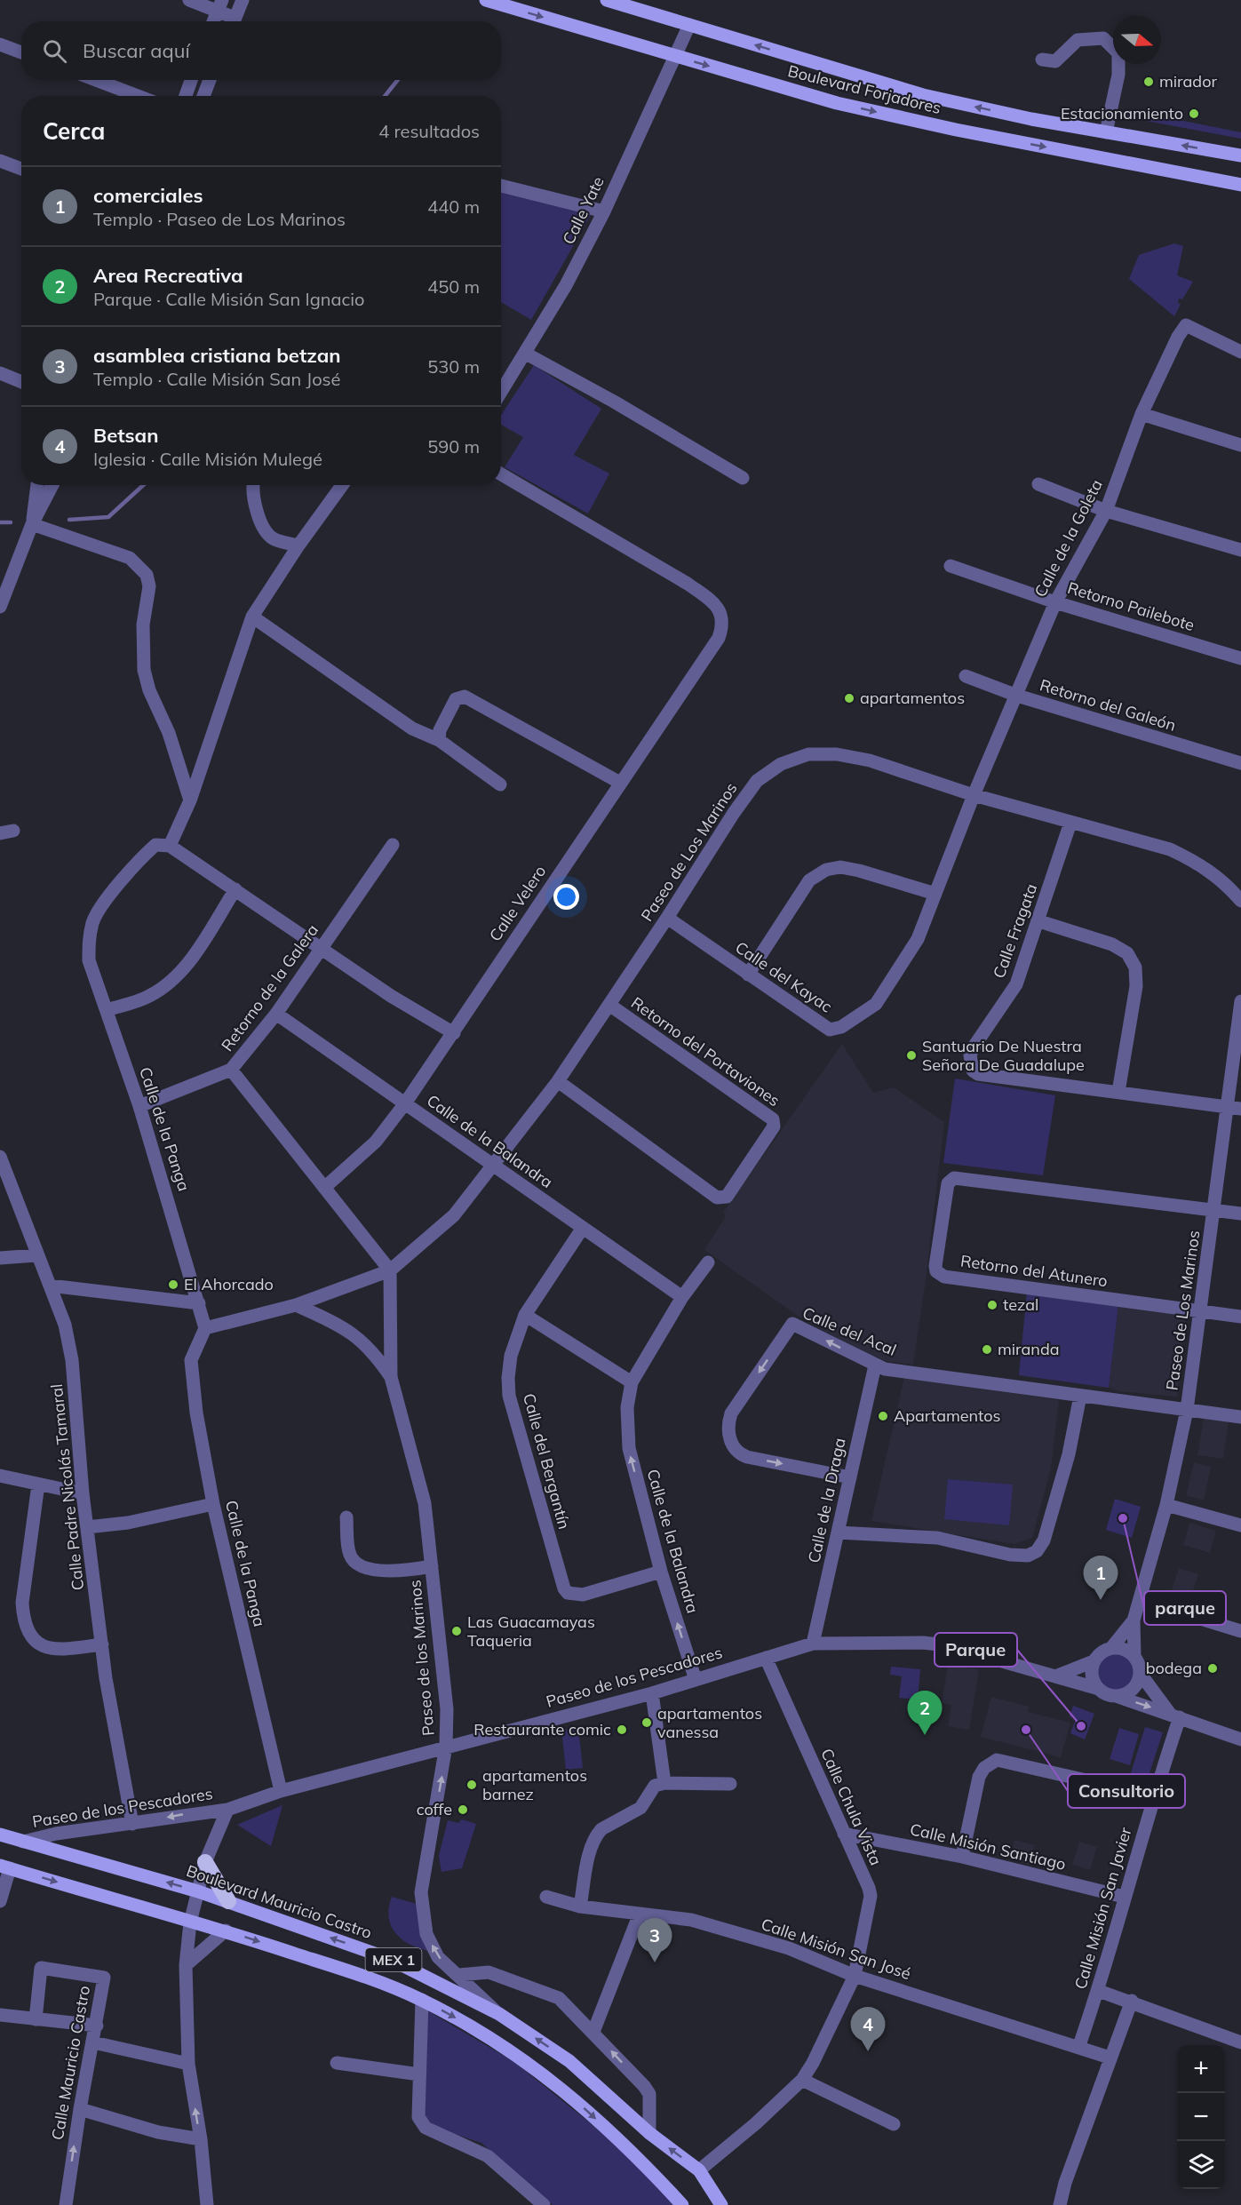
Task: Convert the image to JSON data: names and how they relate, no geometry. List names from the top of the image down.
{
  "streets": {
    "main road": ["Boulevard Forjadores", "Boulevard Mauricio Castro", "MEX 1"],
    "street": [
      "Calle Yate",
      "Calle de la Goleta",
      "Retorno Pailebote",
      "Retorno del Galeón",
      "Paseo de Los Marinos",
      "Calle Velero",
      "Calle Fragata",
      "Calle del Kayac",
      "Retorno de la Galera",
      "Retorno del Portaviones",
      "Calle de la Panga",
      "Calle de la Balandra",
      "Retorno del Atunero",
      "Calle del Acal",
      "Calle del Bergantín",
      "Calle Padre Nicolás Tamaral",
      "Calle de la Draga",
      "Paseo de los Marinos",
      "Paseo de los Pescadores",
      "Calle Chula Vista",
      "Calle Misión Santiago",
      "Calle Misión San Javier",
      "Calle Misión San José",
      "Calle Mauricio Castro"
    ]
  },
  "crossings": [
    ["Boulevard Forjadores", "Calle Yate"],
    ["Calle de la Goleta", "Retorno Pailebote"],
    ["Calle de la Goleta", "Retorno del Galeón"],
    ["Calle de la Goleta", "Paseo de Los Marinos"],
    ["Calle de la Goleta", "Calle del Kayac"],
    ["Paseo de Los Marinos", "Calle Fragata"],
    ["Paseo de Los Marinos", "Calle del Kayac"],
    ["Paseo de Los Marinos", "Retorno del Portaviones"],
    ["Paseo de Los Marinos", "Calle de la Panga"],
    ["Paseo de Los Marinos", "Calle de la Balandra"],
    ["Paseo de Los Marinos", "Retorno del Atunero"],
    ["Paseo de Los Marinos", "Calle del Acal"],
    ["Paseo de Los Marinos", "Paseo de los Marinos"],
    ["Paseo de Los Marinos", "Paseo de los Pescadores"],
    ["Calle Velero", "Calle de la Balandra"],
    ["Retorno de la Galera", "Calle de la Panga"],
    ["Retorno de la Galera", "Calle de la Balandra"],
    ["Calle de la Panga", "Paseo de los Pescadores"],
    ["Calle de la Balandra", "Calle del Bergantín"],
    ["Calle de la Balandra", "Paseo de los Pescadores"],
    ["Calle del Acal", "Calle de la Draga"],
    ["Calle Padre Nicolás Tamaral", "Paseo de los Pescadores"],
    ["Calle de la Draga", "Paseo de los Pescadores"],
    ["Paseo de los Marinos", "Paseo de los Pescadores"],
    ["Paseo de los Marinos", "Boulevard Mauricio Castro"],
    ["Paseo de los Pescadores", "Calle Chula Vista"],
    ["Paseo de los Pescadores", "Boulevard Mauricio Castro"],
    ["Paseo de los Pescadores", "MEX 1"],
    ["Calle Chula Vista", "Calle Misión Santiago"],
    ["Calle Chula Vista", "Boulevard Mauricio Castro"],
    ["Calle Chula Vista", "Calle Misión San José"],
    ["Calle Misión Santiago", "Calle Misión San Javier"],
    ["Calle Misión San Javier", "Calle Misión San José"]
  ],
  "places": [
    "mirador",
    "Estacionamiento",
    "apartamentos",
    "Santuario De Nuestra Señora De Guadalupe",
    "El Ahorcado",
    "tezal",
    "miranda",
    "Apartamentos",
    "parque",
    "Las Guacamayas Taqueria",
    "bodega",
    "apartamentos vanessa",
    "Parque",
    "Restaurante comic",
    "Consultorio",
    "apartamentos barnez",
    "coffe"
  ],
  "north": "right",
  "page": {
    "search": "Buscar aquí",
    "heading": ["Cerca", "4 resultados"],
    "list": [
      {
        "mark": "1",
        "name": "comerciales",
        "note": "Templo · Paseo de Los Marinos",
        "value": "440 m"
      },
      {
        "mark": "2",
        "name": "Area Recreativa",
        "note": "Parque · Calle Misión San Ignacio",
        "value": "450 m"
      },
      {
        "mark": "3",
        "name": "asamblea cristiana betzan",
        "note": "Templo · Calle Misión San José",
        "value": "530 m"
      },
      {
        "mark": "4",
        "name": "Betsan",
        "note": "Iglesia · Calle Misión Mulegé",
        "value": "590 m"
      }
    ],
    "pins": [
      "1",
      "2",
      "3",
      "4"
    ],
    "map_buttons": ["+", "−"]
  }
}
